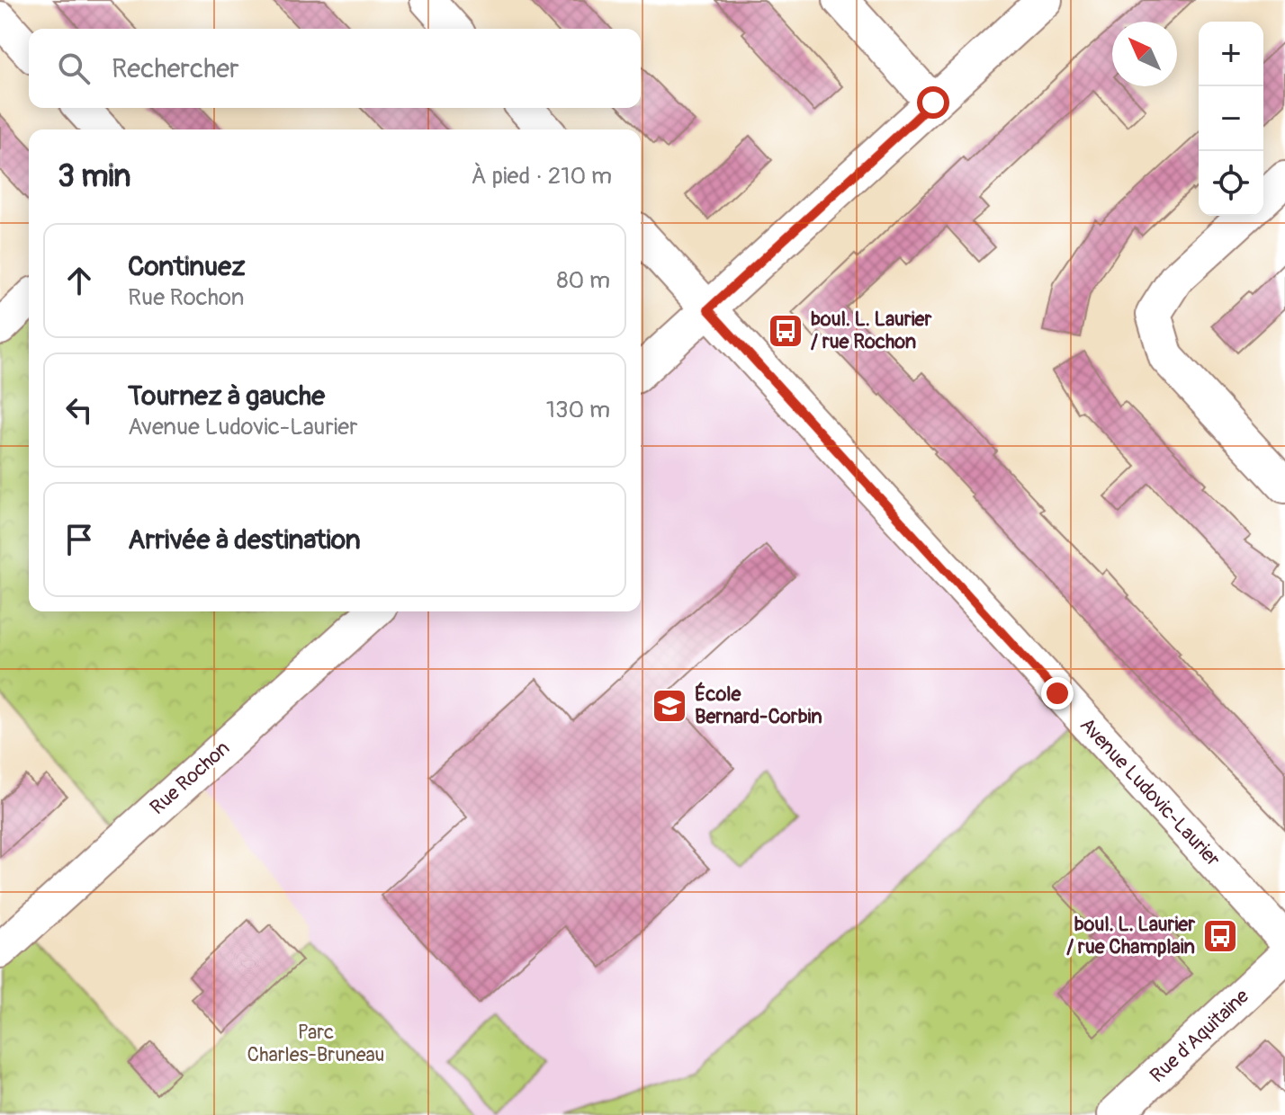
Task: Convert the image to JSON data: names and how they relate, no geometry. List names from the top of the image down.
{
  "streets": {
    "street": ["Rue Rochon", "Avenue Ludovic-Laurier", "Rue d'Aquitaine"]
  },
  "parks": ["Parc Charles-Bruneau"],
  "places": {
    "bus stop": ["boul. L. Laurier / rue Rochon", "boul. L. Laurier / rue Champlain"],
    "school or university": ["École Bernard-Corbin"]
  },
  "north": "top left",
  "page": {
    "map_buttons": ["+", "−"],
    "search": "Rechercher",
    "heading": ["3 min", "À pied · 210 m"],
    "list": [
      ["Continuez", "Rue Rochon", "80 m"],
      ["Tournez à gauche", "Avenue Ludovic-Laurier", "130 m"],
      "Arrivée à destination"
    ]
  }
}
